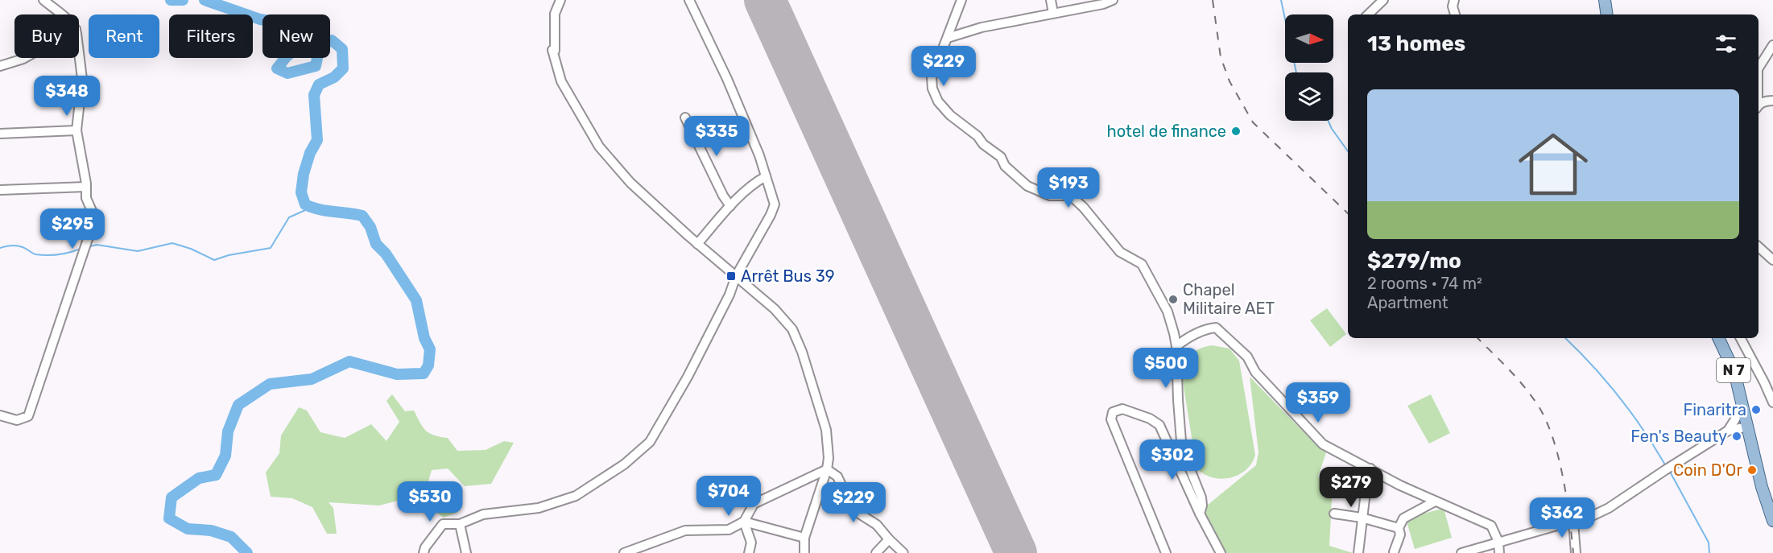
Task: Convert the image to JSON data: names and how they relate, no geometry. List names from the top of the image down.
{
  "streets": {
    "main road": ["N 7"]
  },
  "places": {
    "other": [
      "hotel de finance",
      "Chapel Militaire AET",
      "Finaritra",
      "Fen's Beauty",
      "Coin D'Or"
    ],
    "transit": ["Arrêt Bus 39"]
  },
  "north": "right",
  "page": {
    "chip": [
      "Buy",
      "Rent",
      "Filters",
      "New"
    ],
    "heading": "13 homes",
    "price": [
      "$229",
      "$348",
      "$335",
      "$193",
      "$295",
      "$500",
      "$359",
      "$302",
      "$279",
      "$704",
      "$530",
      "$229",
      "$362"
    ],
    "list": [
      {
        "name": "$279/mo",
        "note": "2 rooms · 74 m² · Apartment"
      }
    ]
  }
}
